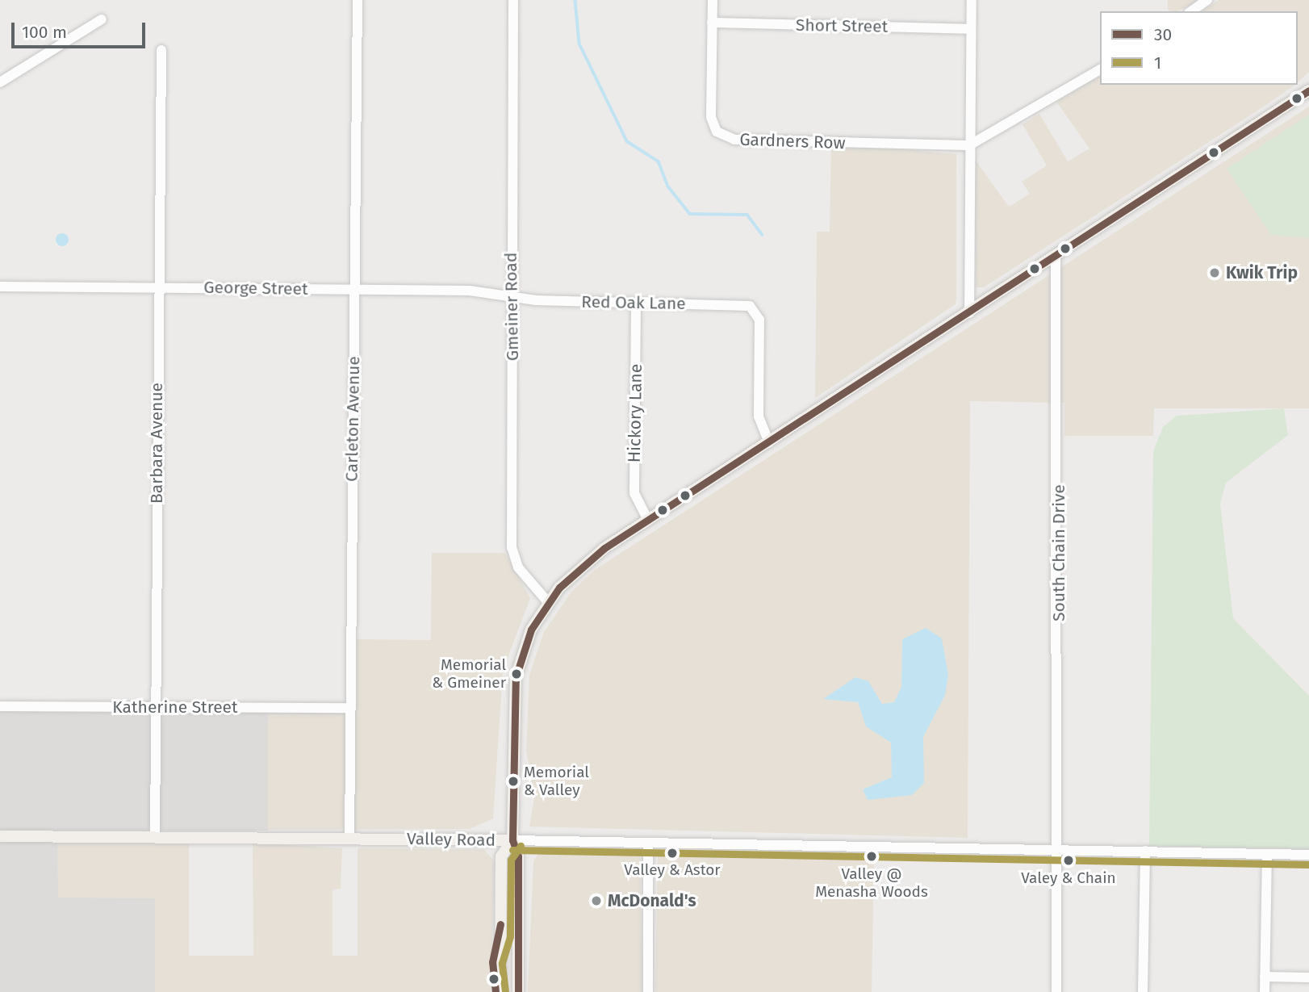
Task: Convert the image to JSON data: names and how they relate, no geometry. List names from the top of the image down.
{
  "streets": {
    "main road": ["Valley Road"],
    "street": [
      "Short Street",
      "Gardners Row",
      "George Street",
      "Red Oak Lane",
      "Gmeiner Road",
      "Hickory Lane",
      "Carleton Avenue",
      "Barbara Avenue",
      "South Chain Drive",
      "Katherine Street"
    ]
  },
  "crossings": [
    ["Short Street", "Gardners Row"],
    ["George Street", "Red Oak Lane"],
    ["George Street", "Gmeiner Road"],
    ["George Street", "Carleton Avenue"],
    ["George Street", "Barbara Avenue"],
    ["Red Oak Lane", "Gmeiner Road"],
    ["Red Oak Lane", "Hickory Lane"],
    ["Carleton Avenue", "Katherine Street"],
    ["Carleton Avenue", "Valley Road"],
    ["Barbara Avenue", "Katherine Street"],
    ["Barbara Avenue", "Valley Road"],
    ["South Chain Drive", "Valley Road"]
  ],
  "places": [
    "Kwik Trip",
    "Memorial & Gmeiner",
    "Memorial & Valley",
    "Valley & Astor",
    "Valley @ Menasha Woods",
    "Valey & Chain",
    "McDonald's"
  ],
  "lines": ["transit line 30", "transit line 1"],
  "legend": ["30", "1"],
  "scale_bar": "100 m"
}
